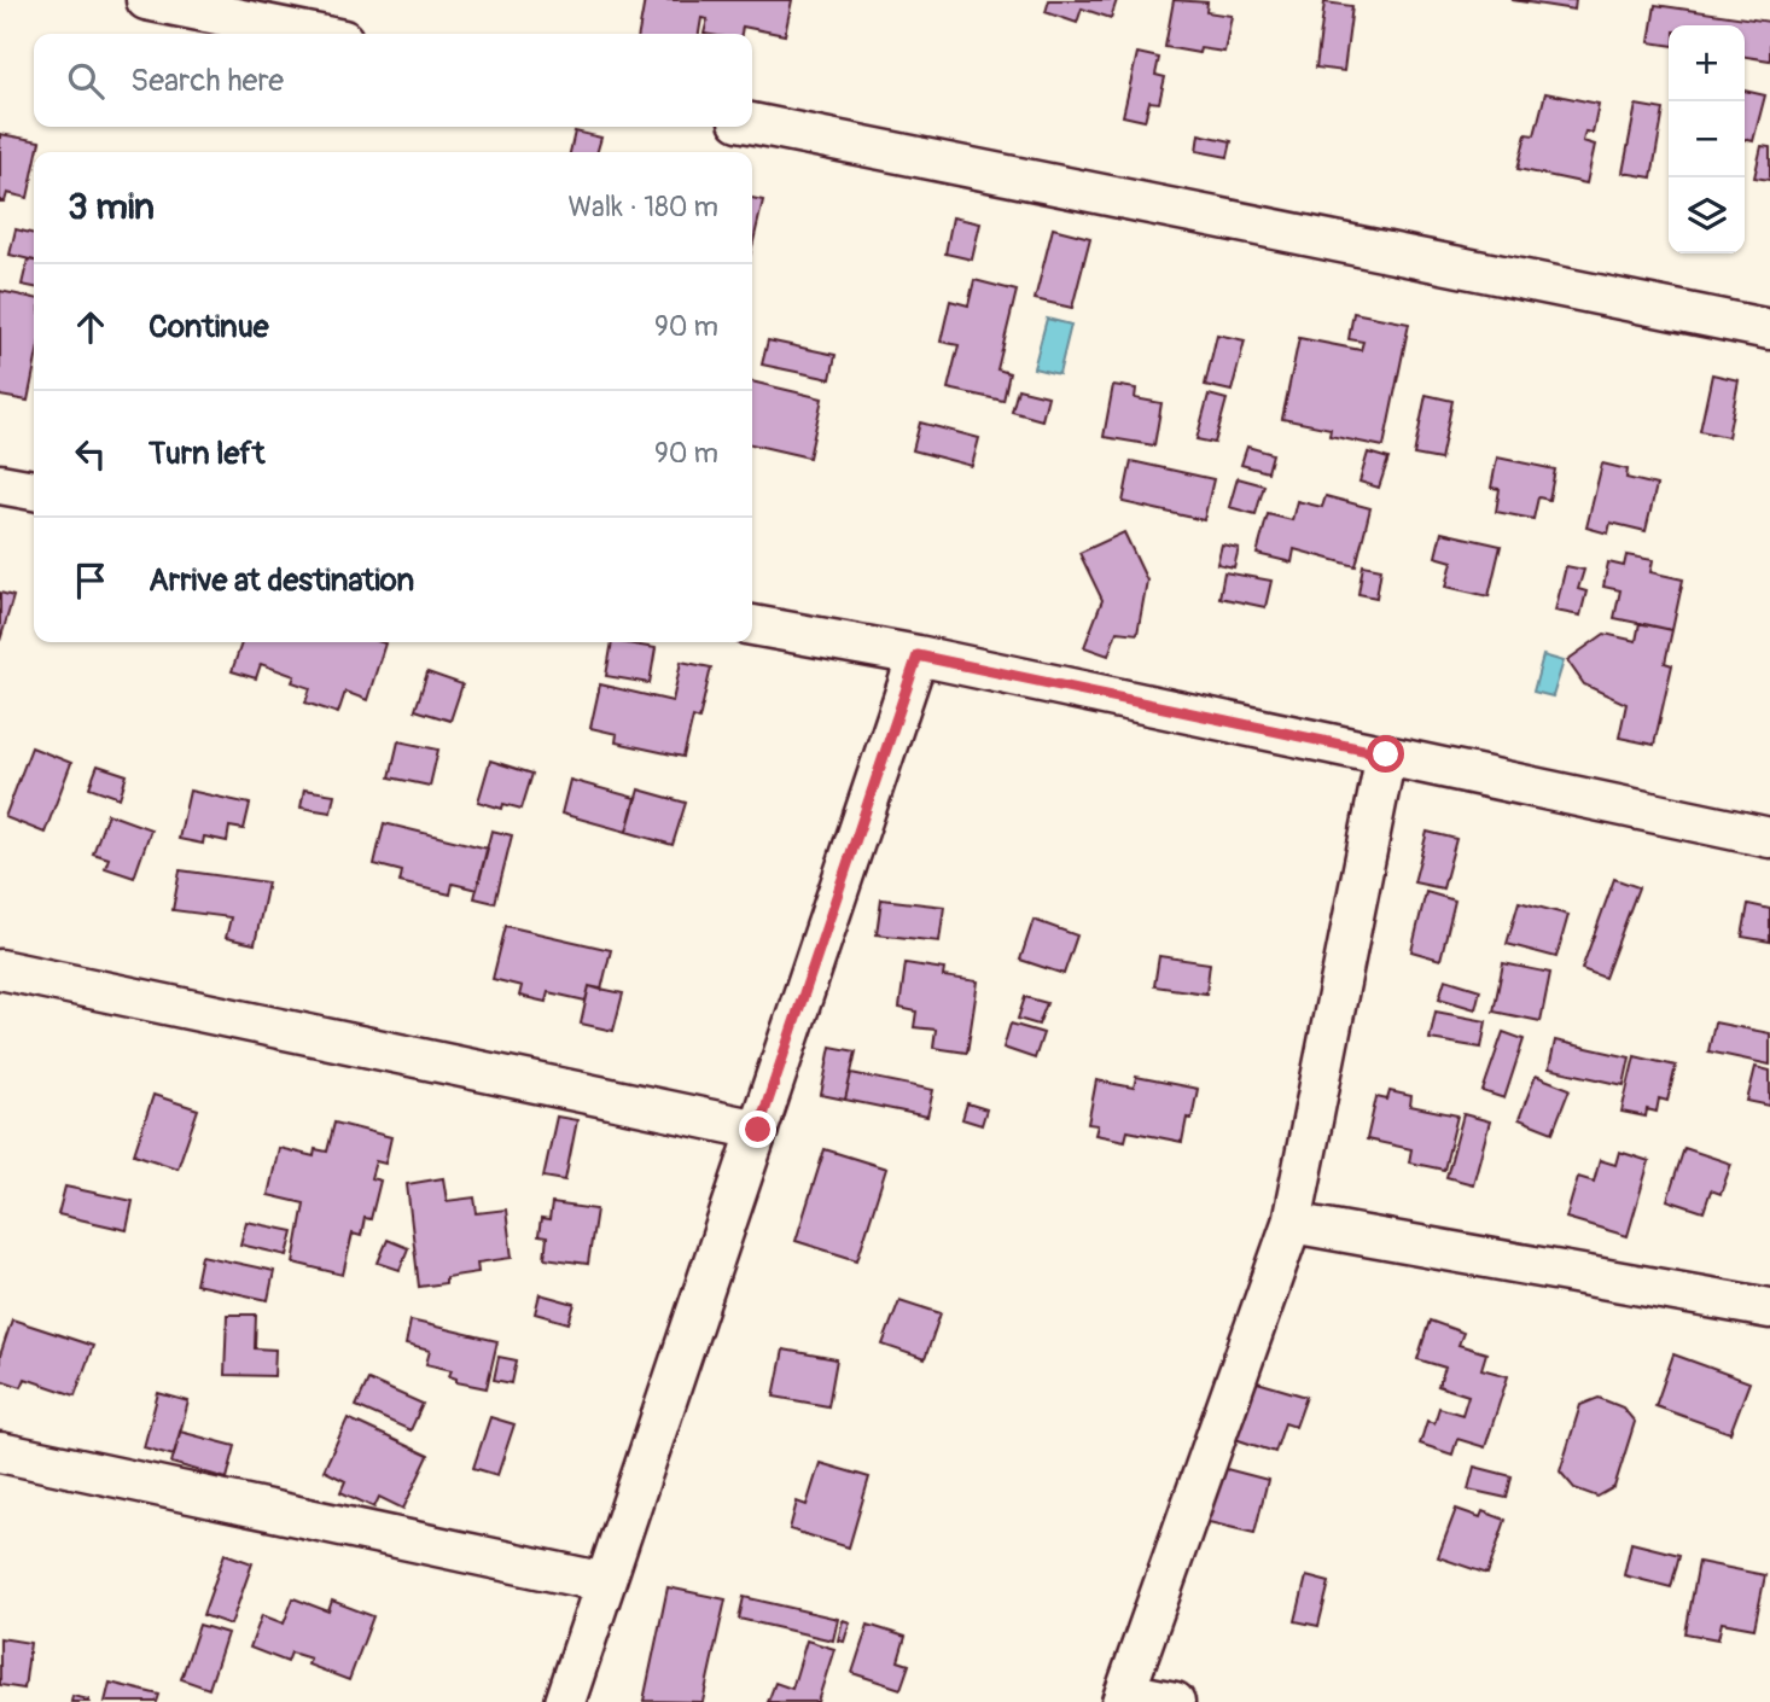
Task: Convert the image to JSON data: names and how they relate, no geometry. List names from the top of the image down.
{
  "page": {
    "map_buttons": ["+", "−"],
    "search": "Search here",
    "heading": ["3 min", "Walk · 180 m"],
    "list": [
      ["Continue", "90 m"],
      ["Turn left", "90 m"],
      "Arrive at destination"
    ]
  }
}
